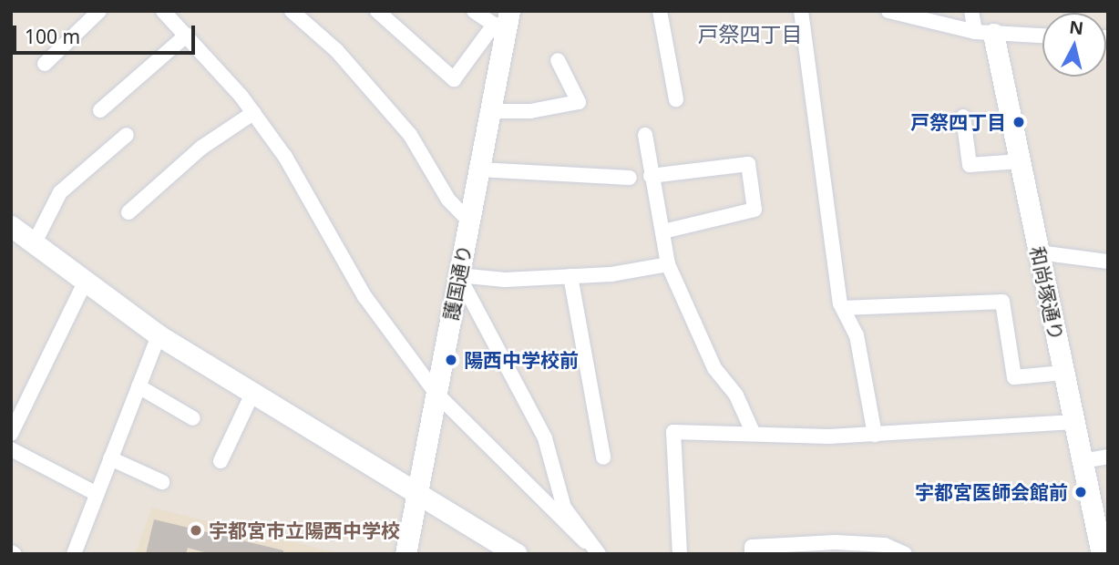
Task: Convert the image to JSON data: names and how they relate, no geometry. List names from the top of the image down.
{
  "streets": {
    "street": ["護国通り", "和尚塚通り"]
  },
  "districts": ["戸祭四丁目"],
  "places": [
    "戸祭四丁目",
    "陽西中学校前",
    "宇都宮医師会館前",
    "宇都宮市立陽西中学校"
  ],
  "scale_bar": "100 m",
  "north": "top"
}
